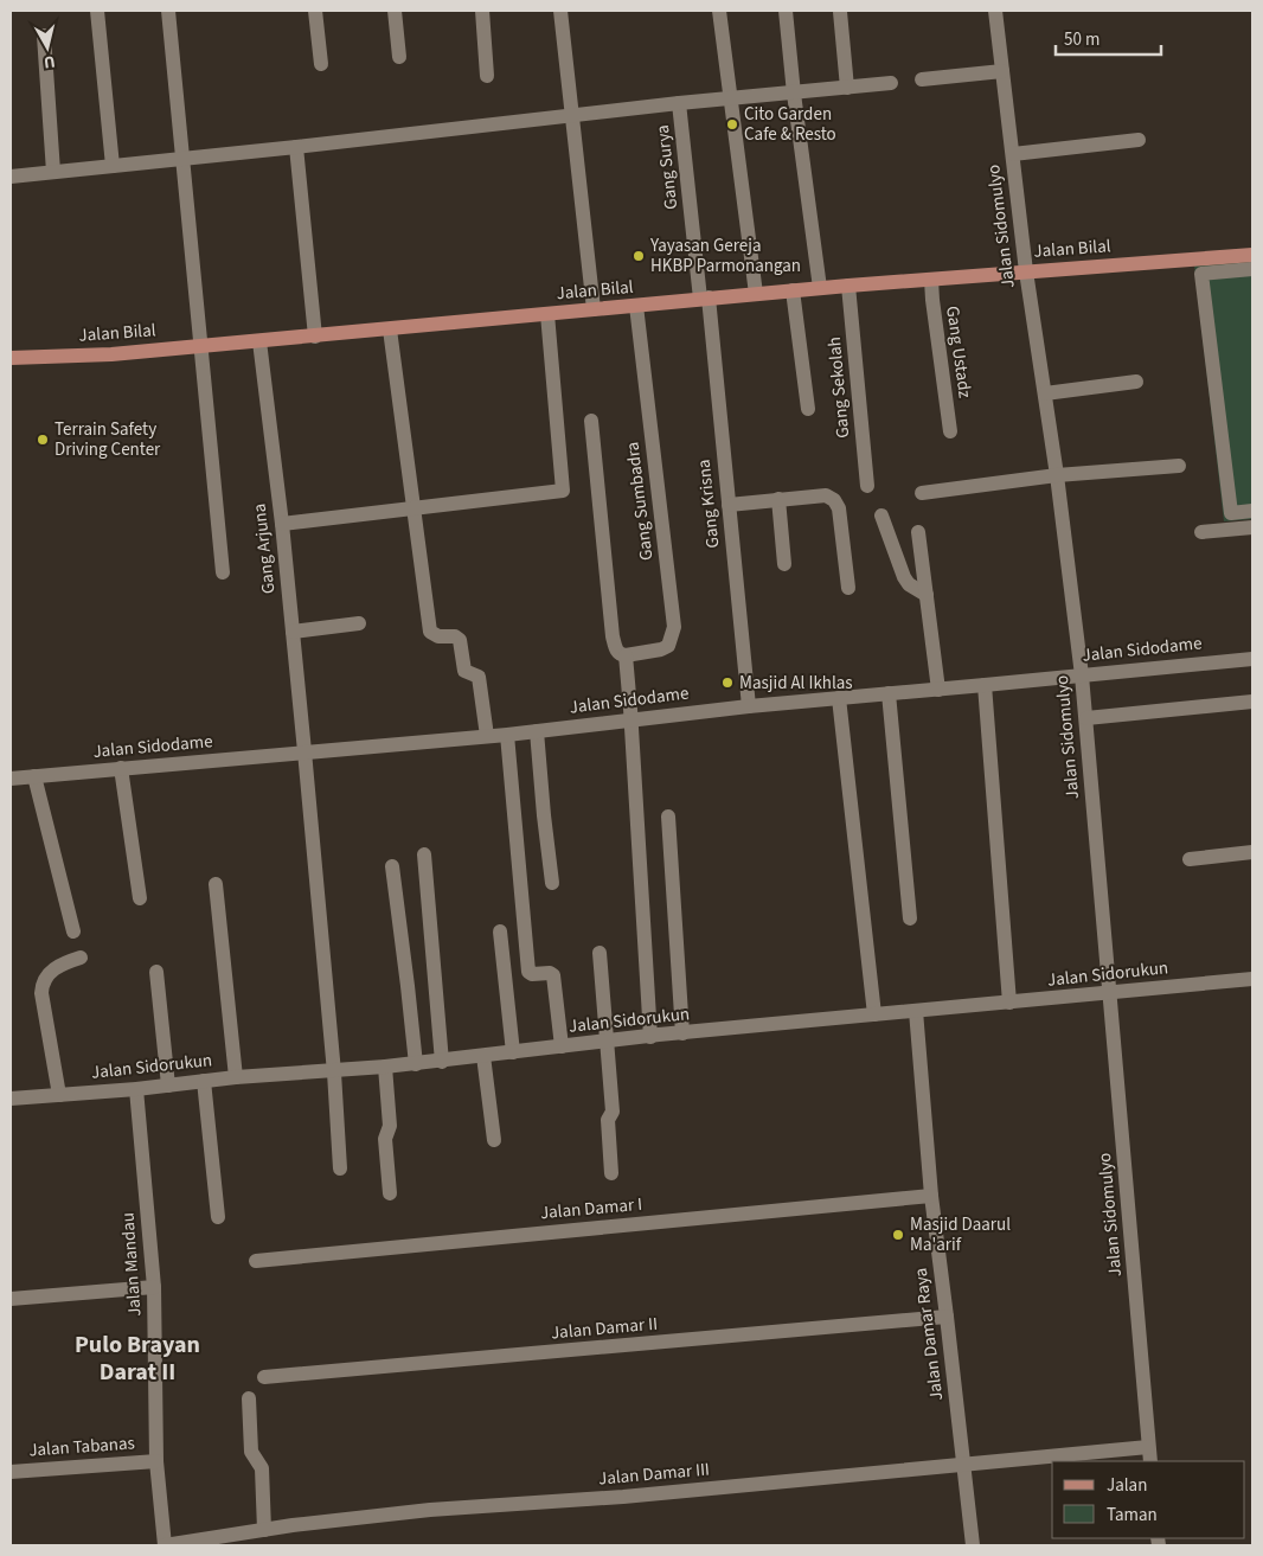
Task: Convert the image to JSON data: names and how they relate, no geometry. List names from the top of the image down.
{
  "streets": {
    "main road": ["Jalan Bilal"],
    "street": [
      "Gang Surya",
      "Jalan Sidomulyo",
      "Gang Ustadz",
      "Gang Sekolah",
      "Gang Sumbadra",
      "Gang Krisna",
      "Gang Arjuna",
      "Jalan Sidodame",
      "Jalan Sidorukun",
      "Jalan Damar I",
      "Jalan Mandau",
      "Jalan Damar II",
      "Jalan Damar Raya",
      "Jalan Tabanas",
      "Jalan Damar III"
    ]
  },
  "crossings": [
    ["Gang Surya", "Jalan Bilal"],
    ["Gang Surya", "Gang Krisna"],
    ["Jalan Sidomulyo", "Jalan Bilal"],
    ["Jalan Sidomulyo", "Jalan Sidodame"],
    ["Jalan Sidomulyo", "Jalan Sidorukun"],
    ["Jalan Sidomulyo", "Jalan Damar III"],
    ["Jalan Bilal", "Gang Ustadz"],
    ["Jalan Bilal", "Gang Sekolah"],
    ["Jalan Bilal", "Gang Sumbadra"],
    ["Jalan Bilal", "Gang Krisna"],
    ["Jalan Bilal", "Gang Arjuna"],
    ["Gang Krisna", "Jalan Sidodame"],
    ["Gang Arjuna", "Jalan Sidodame"],
    ["Gang Arjuna", "Jalan Sidorukun"],
    ["Jalan Sidorukun", "Jalan Mandau"],
    ["Jalan Sidorukun", "Jalan Damar Raya"],
    ["Jalan Damar I", "Jalan Damar Raya"],
    ["Jalan Mandau", "Jalan Tabanas"],
    ["Jalan Mandau", "Jalan Damar III"],
    ["Jalan Damar II", "Jalan Damar Raya"],
    ["Jalan Damar Raya", "Jalan Damar III"]
  ],
  "districts": ["Pulo Brayan Darat II"],
  "places": [
    "Cito Garden Cafe & Resto",
    "Yayasan Gereja HKBP Parmonangan",
    "Terrain Safety Driving Center",
    "Masjid Al Ikhlas",
    "Masjid Daarul Ma'arif"
  ],
  "legend": ["Jalan", "Taman"],
  "scale_bar": "50 m",
  "north": "bottom"
}
